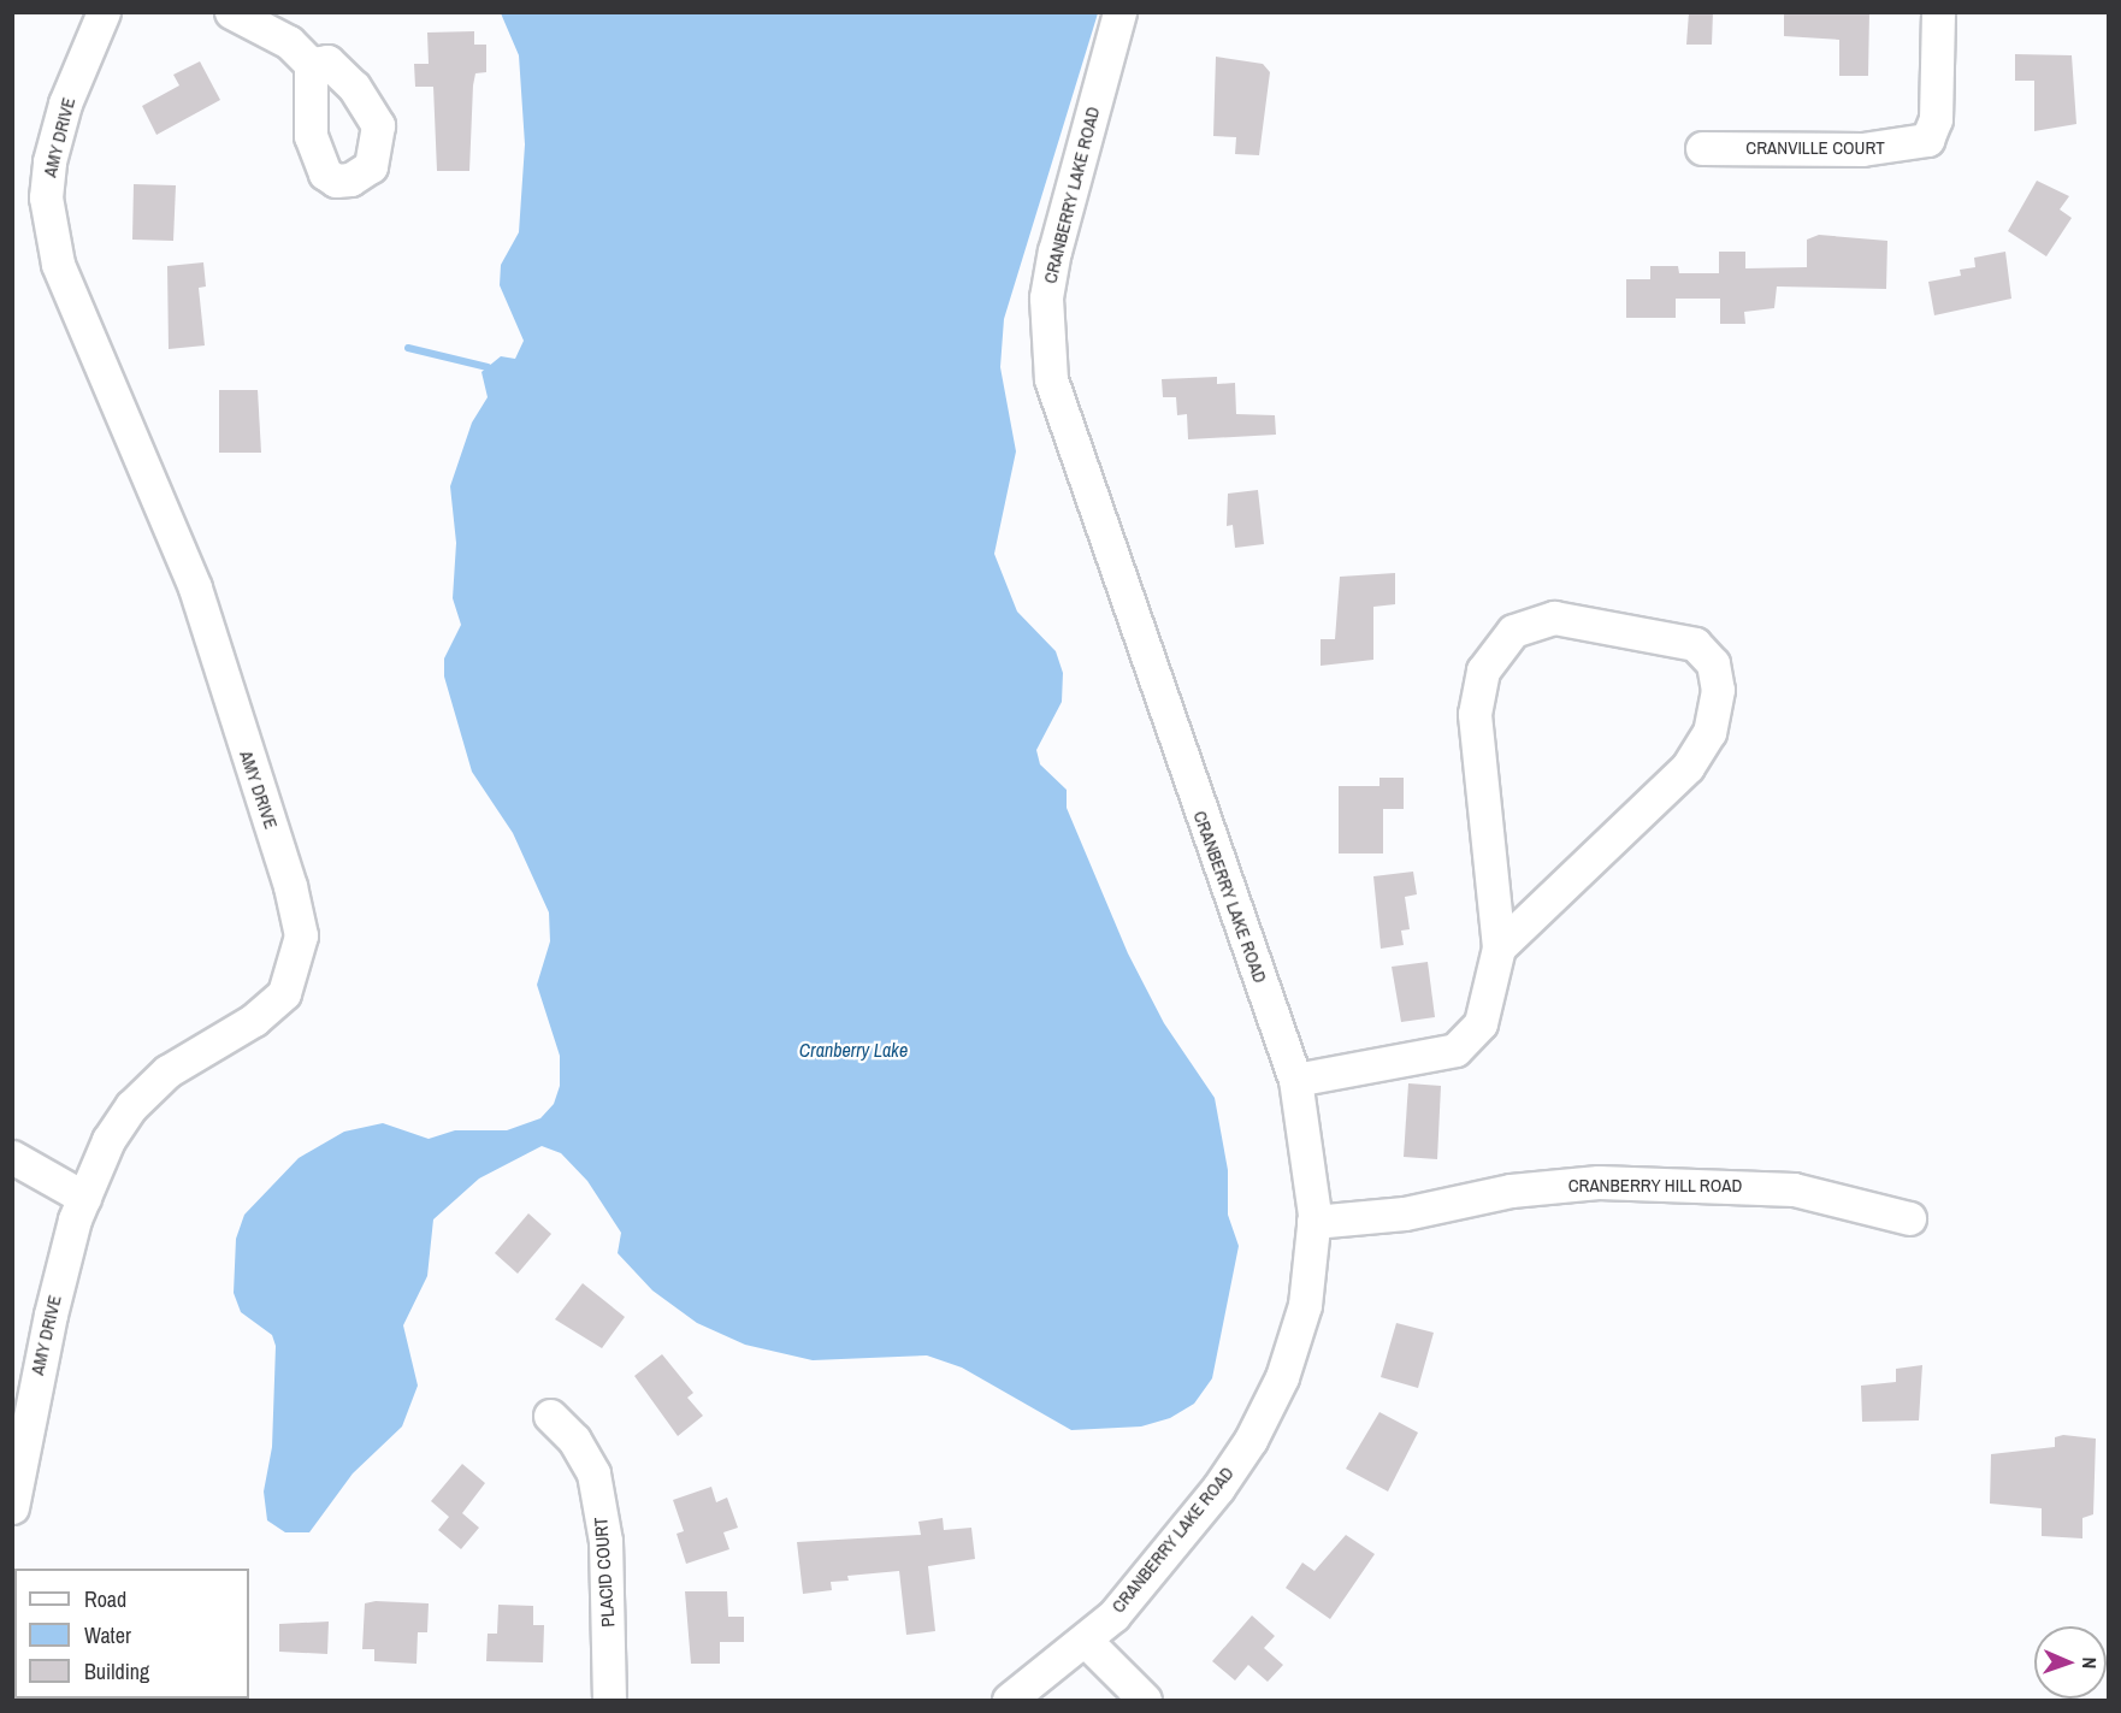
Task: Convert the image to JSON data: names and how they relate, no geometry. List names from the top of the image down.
{
  "streets": {
    "street": [
      "AMY DRIVE",
      "CRANVILLE COURT",
      "CRANBERRY LAKE ROAD",
      "CRANBERRY HILL ROAD",
      "PLACID COURT"
    ]
  },
  "crossings": [
    ["CRANBERRY LAKE ROAD", "CRANBERRY HILL ROAD"]
  ],
  "water": ["Cranberry Lake"],
  "legend": ["Road", "Water", "Building"],
  "north": "right"
}
